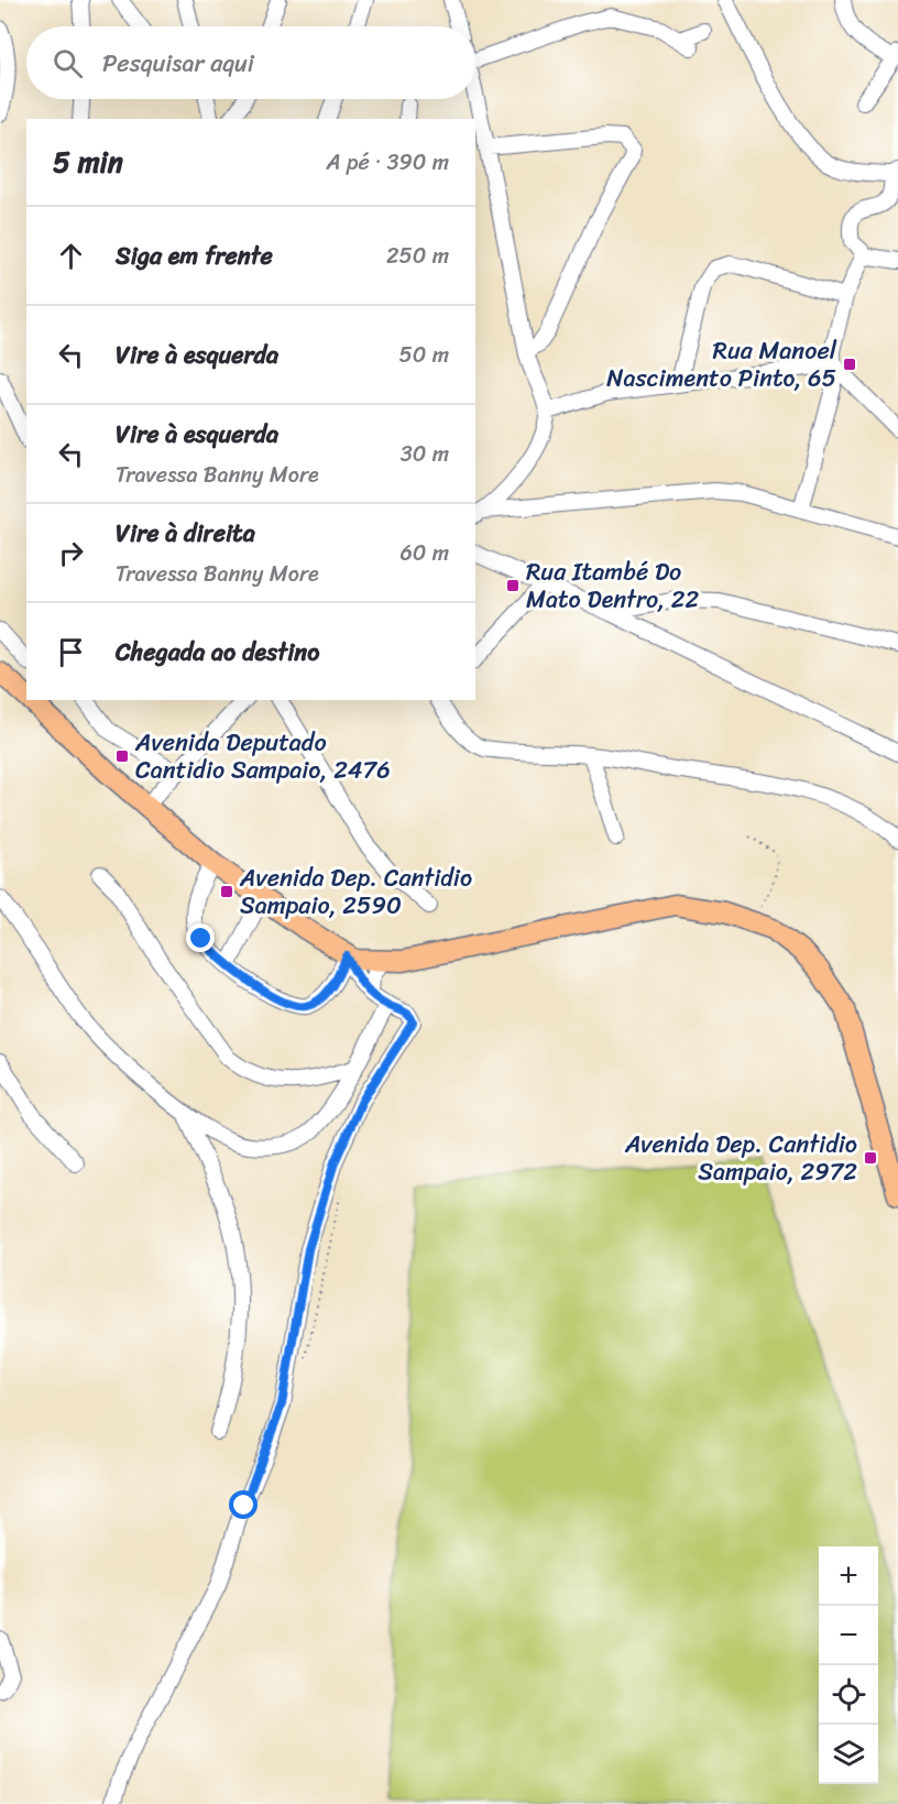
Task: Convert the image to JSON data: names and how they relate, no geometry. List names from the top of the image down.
{
  "places": {
    "transit": [
      "Rua Manoel Nascimento Pinto, 65",
      "Rua Itambé Do Mato Dentro, 22",
      "Avenida Deputado Cantidio Sampaio, 2476",
      "Avenida Dep. Cantidio Sampaio, 2590",
      "Avenida Dep. Cantidio Sampaio, 2972"
    ]
  },
  "page": {
    "search": "Pesquisar aqui",
    "heading": ["5 min", "A pé · 390 m"],
    "list": [
      ["Siga em frente", "250 m"],
      ["Vire à esquerda", "50 m"],
      ["Vire à esquerda", "Travessa Banny More", "30 m"],
      ["Vire à direita", "Travessa Banny More", "60 m"],
      "Chegada ao destino"
    ],
    "map_buttons": ["+", "−"]
  }
}
